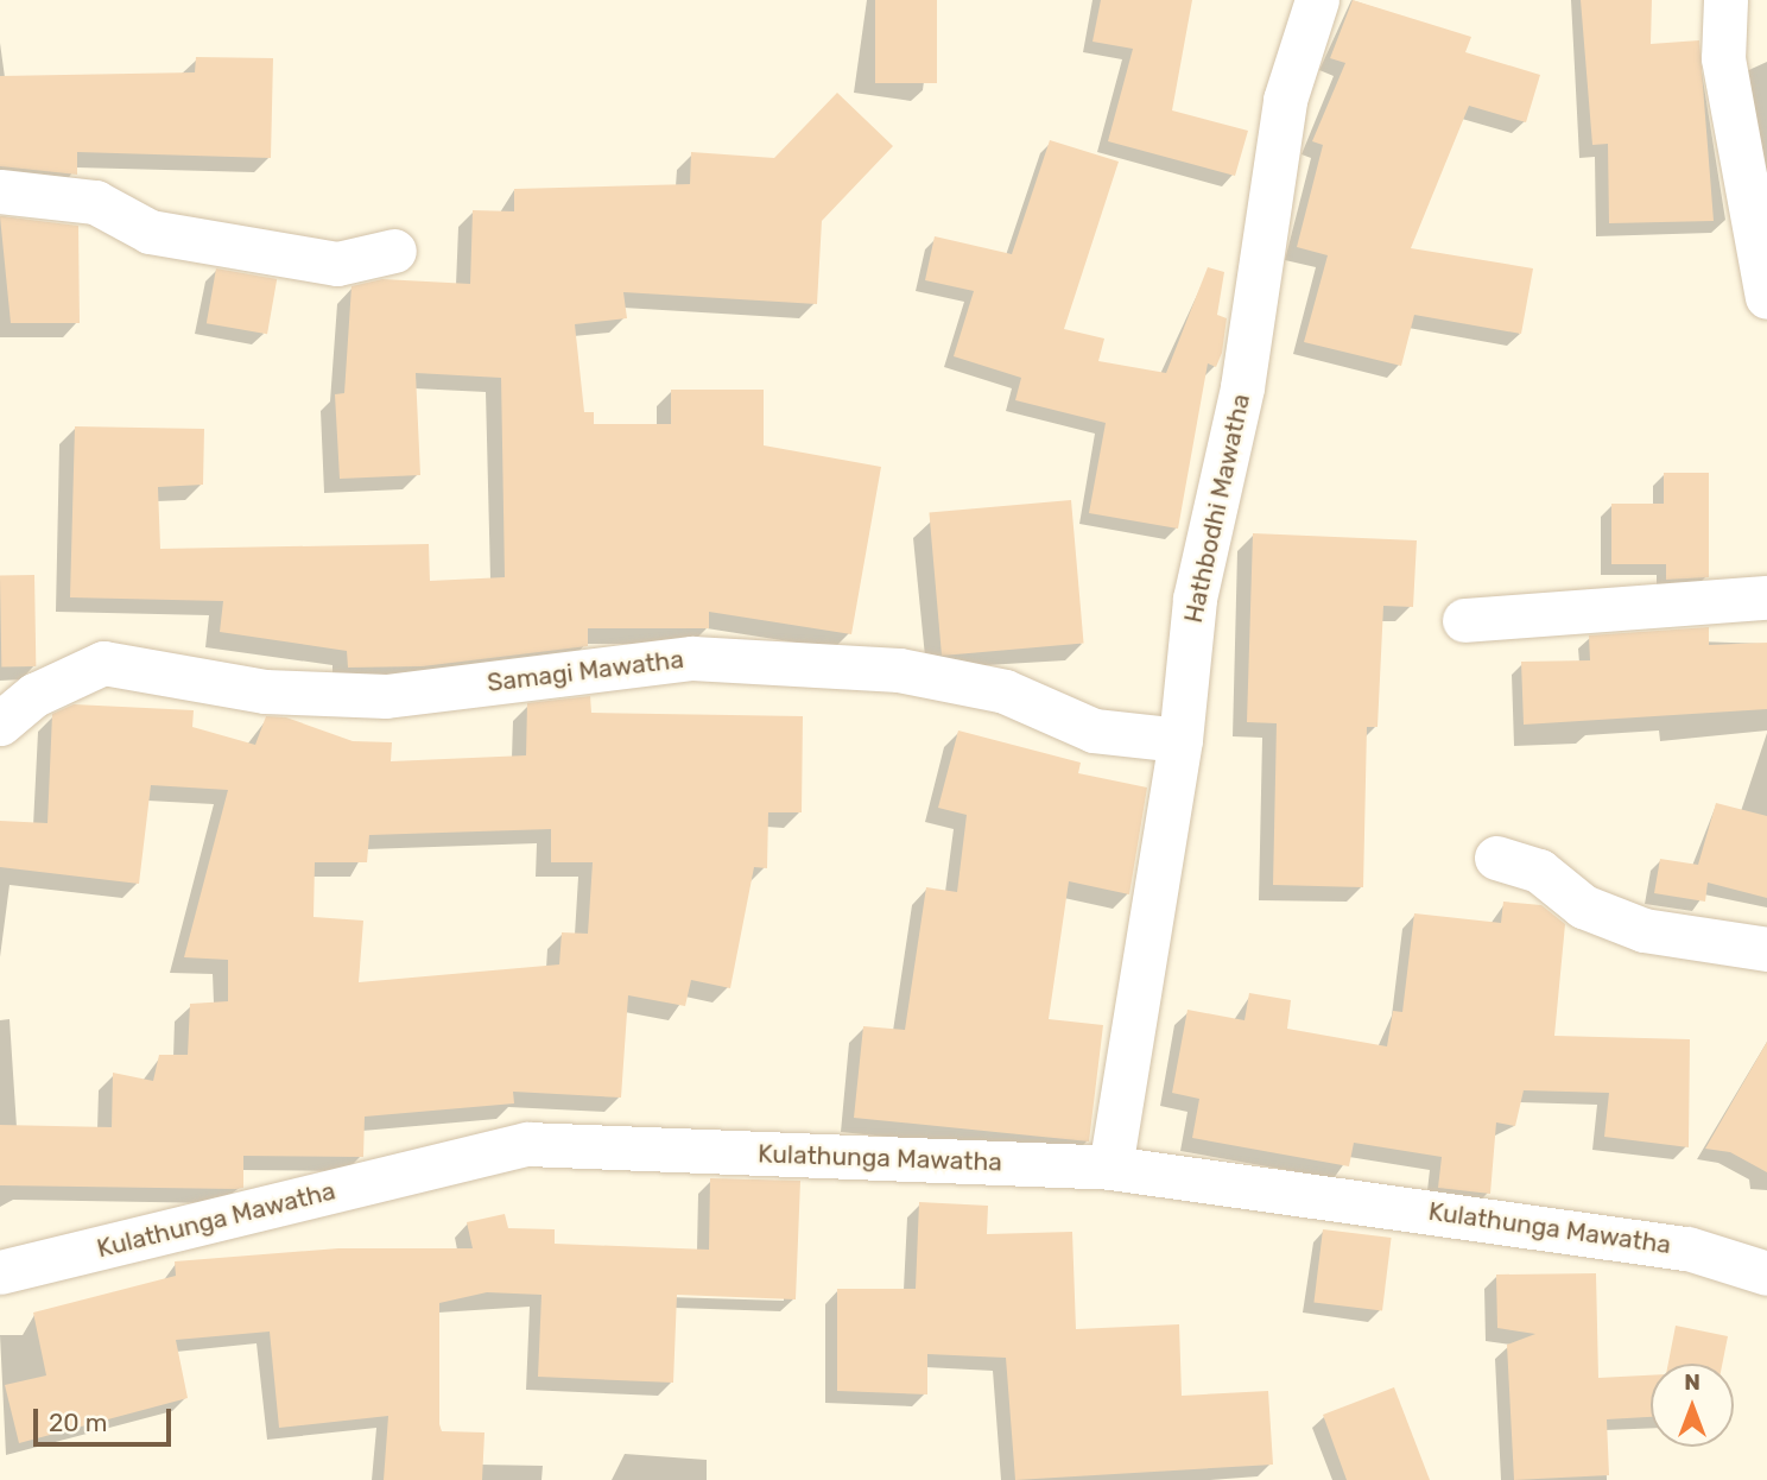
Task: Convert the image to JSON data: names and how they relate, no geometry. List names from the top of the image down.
{
  "streets": {
    "street": ["Hathbodhi Mawatha", "Samagi Mawatha", "Kulathunga Mawatha"]
  },
  "crossings": [
    ["Hathbodhi Mawatha", "Samagi Mawatha"],
    ["Hathbodhi Mawatha", "Kulathunga Mawatha"]
  ],
  "scale_bar": "20 m",
  "north": "top"
}
